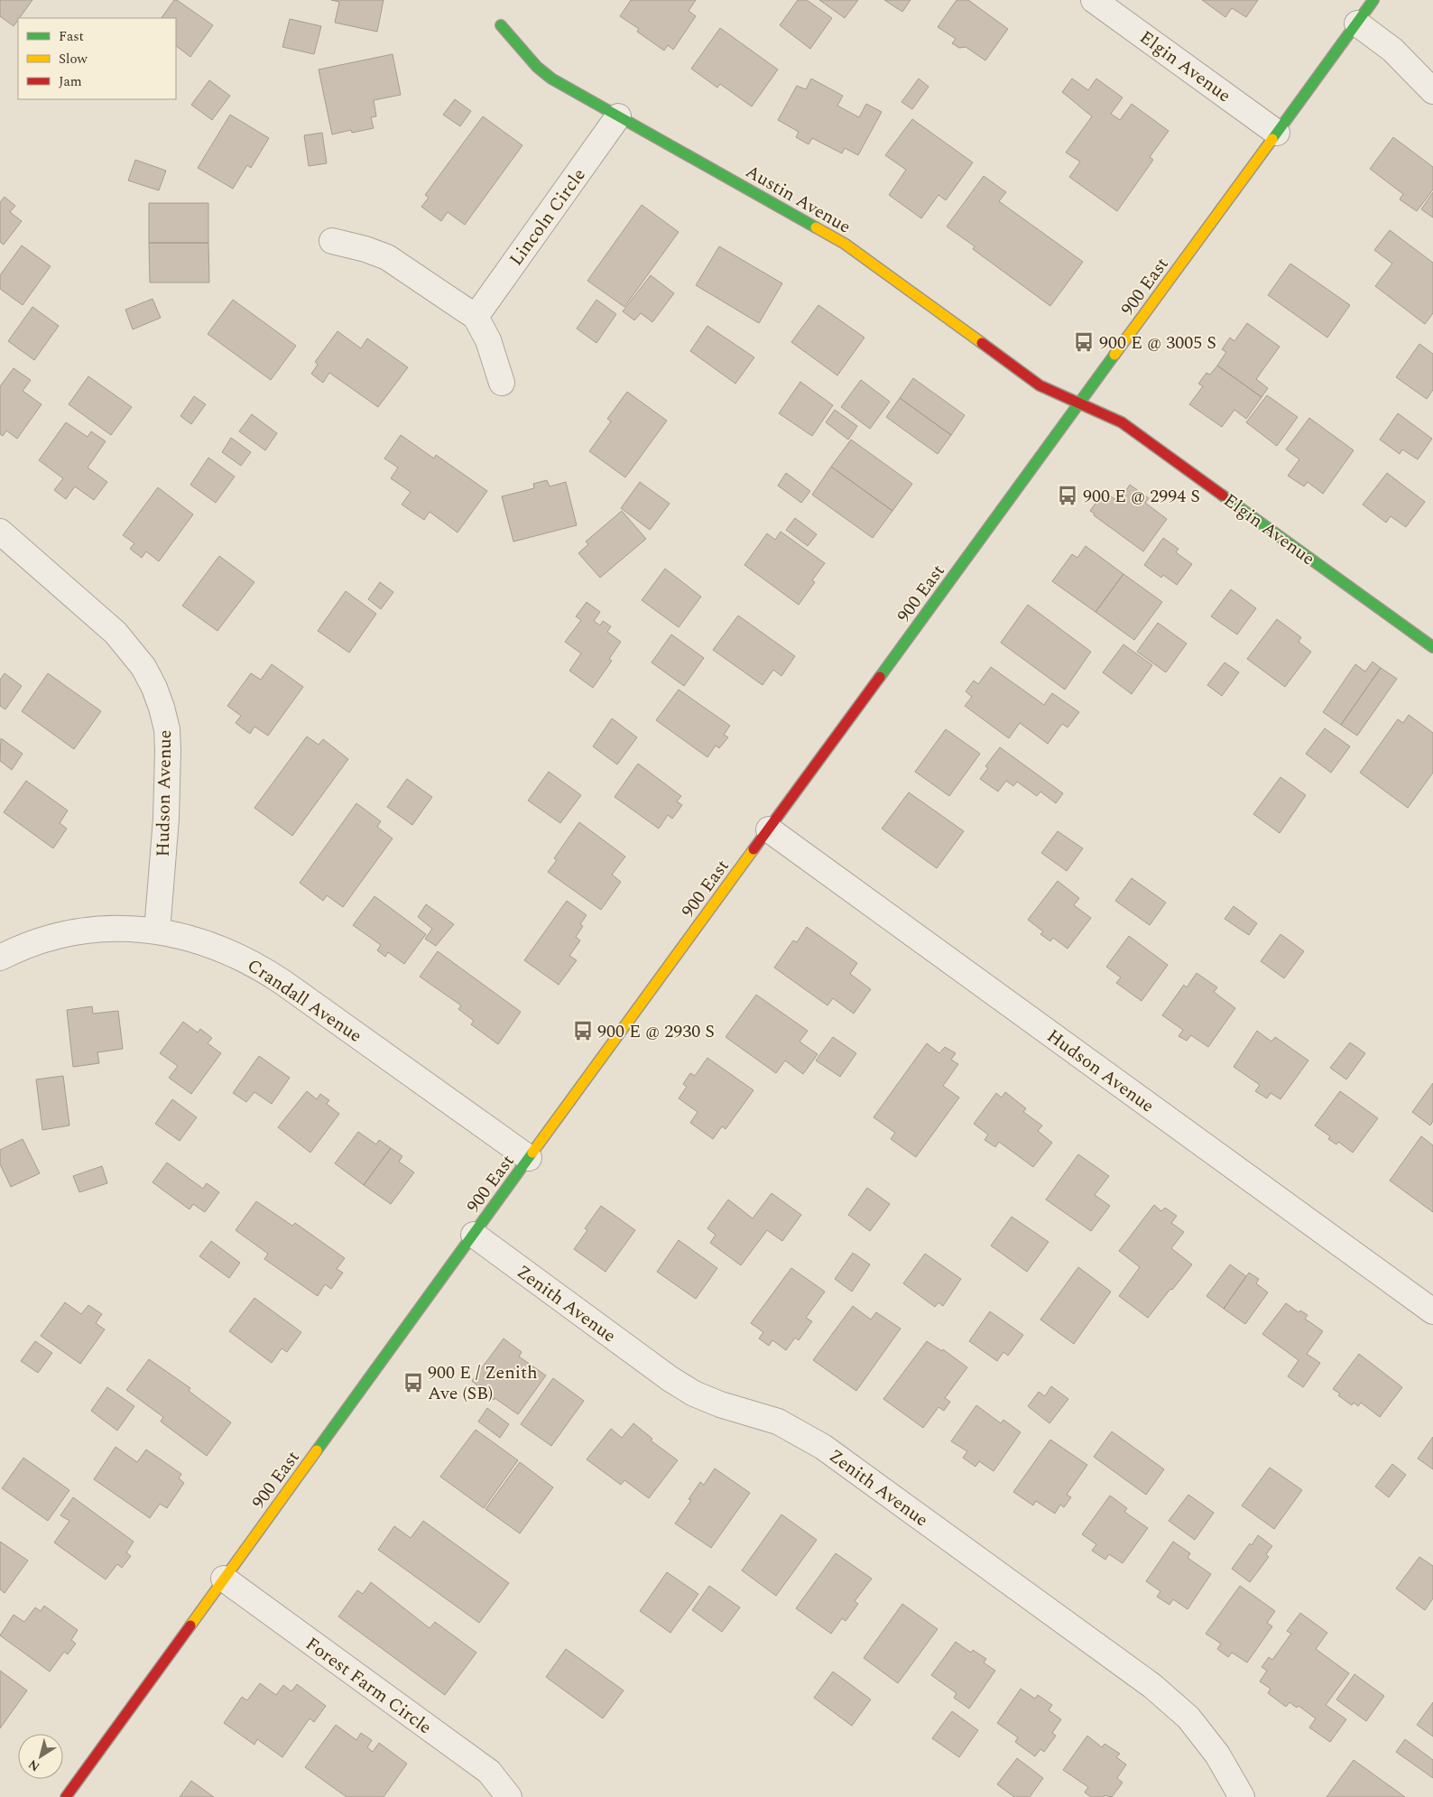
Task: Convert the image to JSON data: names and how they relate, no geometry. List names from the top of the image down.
{
  "streets": {
    "street": [
      "Elgin Avenue",
      "Austin Avenue",
      "Lincoln Circle",
      "900 East",
      "Hudson Avenue",
      "Crandall Avenue",
      "Zenith Avenue",
      "Forest Farm Circle"
    ]
  },
  "crossings": [
    ["Elgin Avenue", "Austin Avenue"],
    ["Elgin Avenue", "900 East"],
    ["Austin Avenue", "Lincoln Circle"],
    ["Austin Avenue", "900 East"],
    ["900 East", "Hudson Avenue"],
    ["900 East", "Crandall Avenue"],
    ["900 East", "Zenith Avenue"],
    ["900 East", "Forest Farm Circle"],
    ["Hudson Avenue", "Crandall Avenue"]
  ],
  "places": {
    "bus stop": [
      "900 E @ 3005 S",
      "900 E @ 2994 S",
      "900 E @ 2930 S",
      "900 E / Zenith Ave (SB)"
    ]
  },
  "legend": ["Fast", "Slow", "Jam"],
  "north": "bottom left"
}
